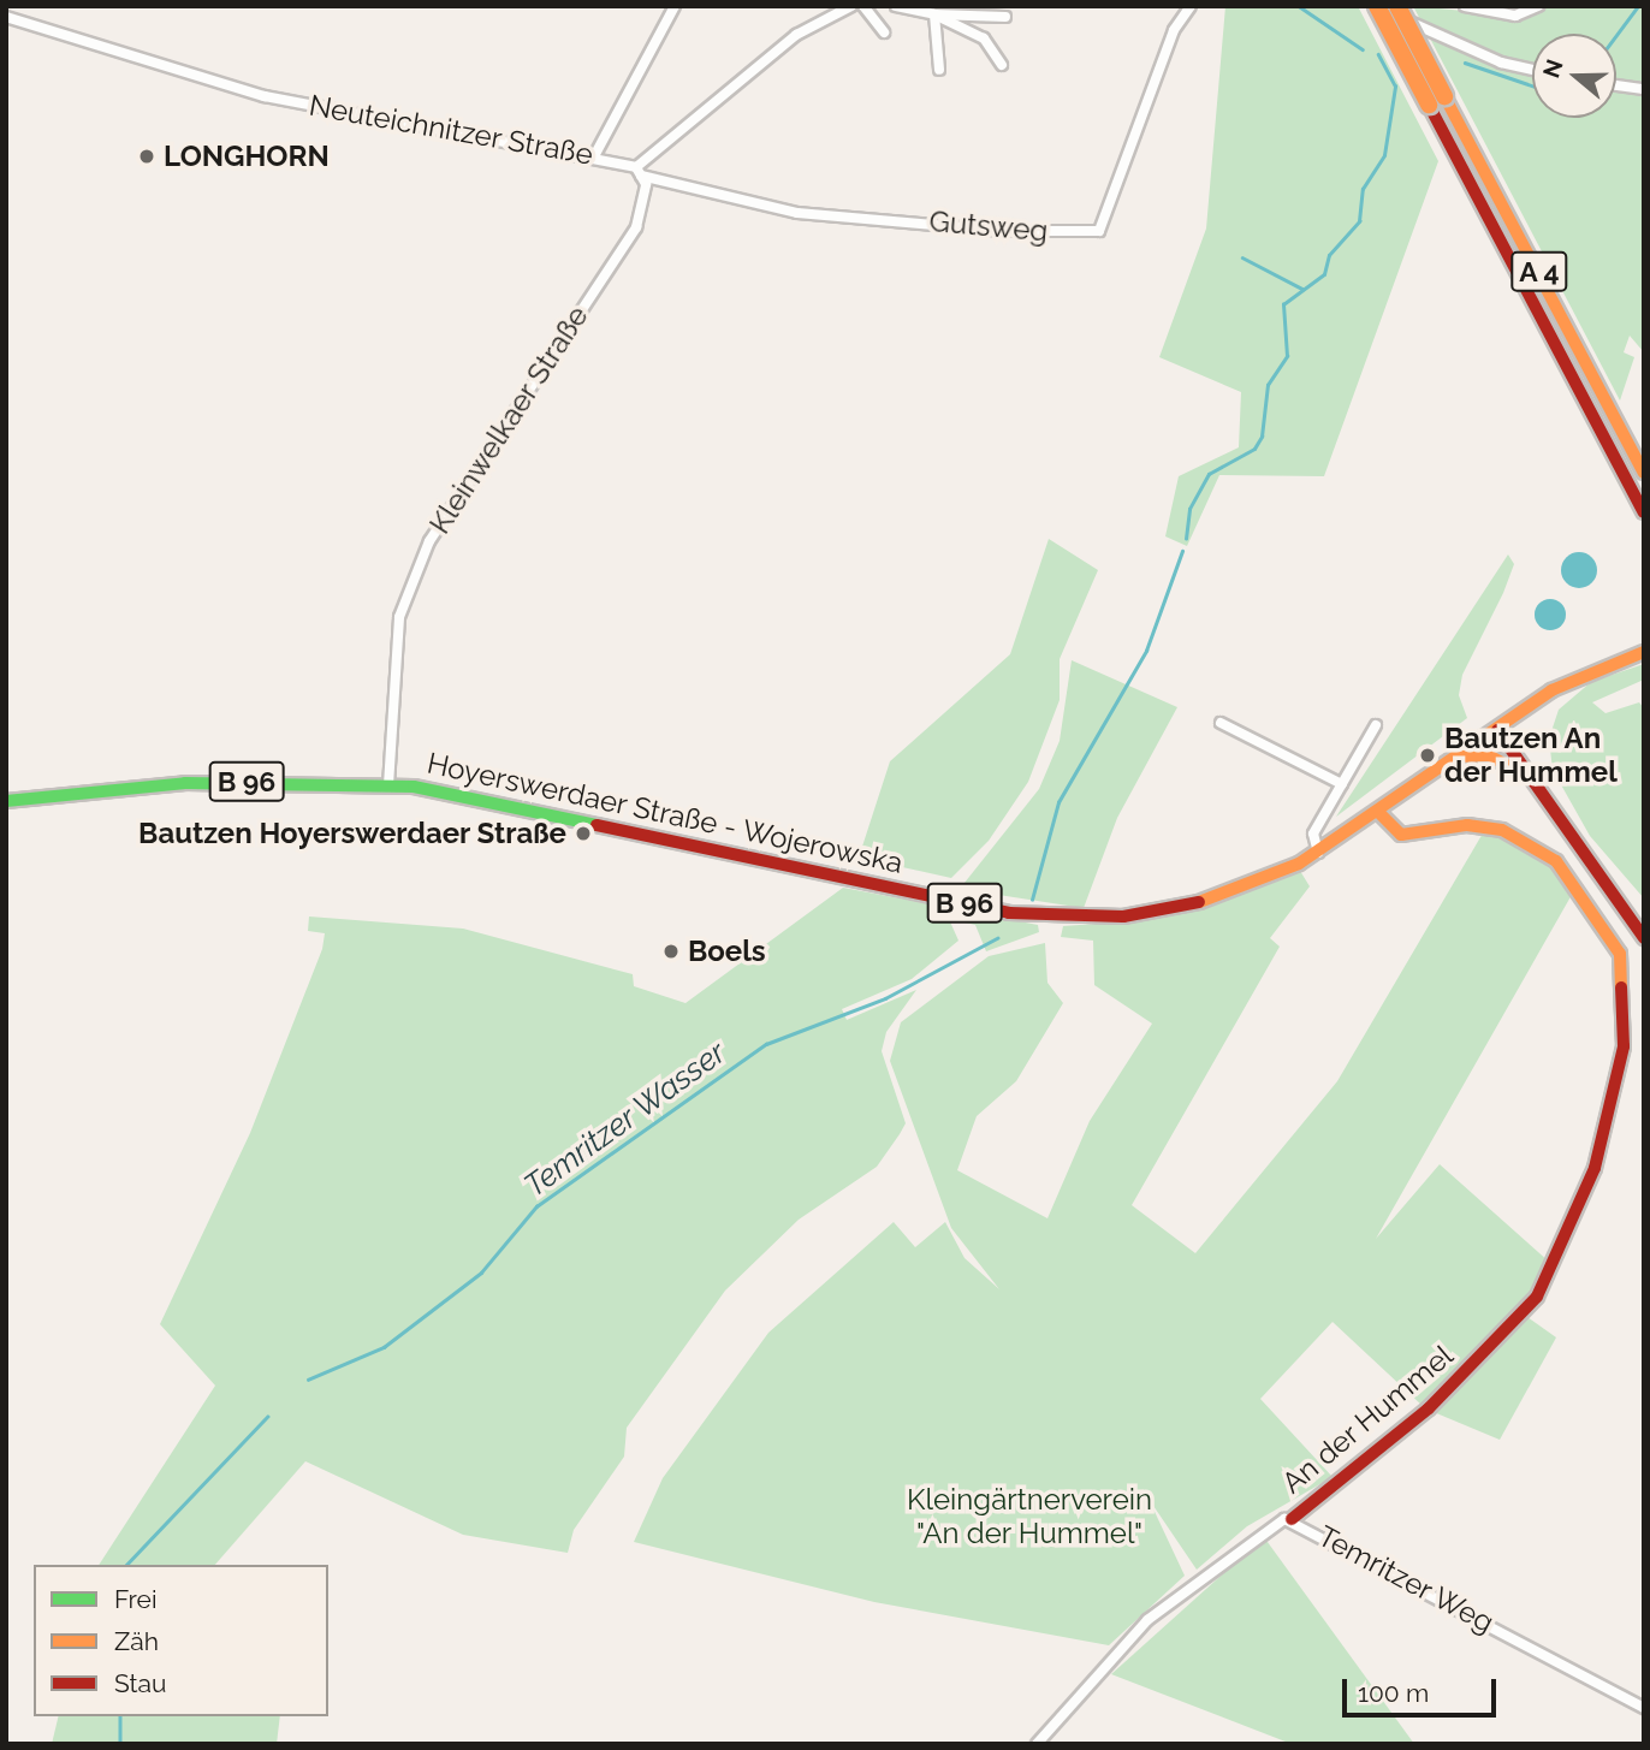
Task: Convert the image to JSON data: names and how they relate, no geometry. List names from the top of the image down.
{
  "streets": {
    "main road": [
      "A 4",
      "B 96",
      "Hoyerswerdaer Straße - Wojerowska",
      "An der Hummel"
    ],
    "street": [
      "Neuteichnitzer Straße",
      "Gutsweg",
      "Kleinwelkaer Straße",
      "Temritzer Weg"
    ]
  },
  "crossings": [
    ["Neuteichnitzer Straße", "Gutsweg"],
    ["Neuteichnitzer Straße", "Kleinwelkaer Straße"],
    ["Gutsweg", "Kleinwelkaer Straße"],
    ["Kleinwelkaer Straße", "Hoyerswerdaer Straße - Wojerowska"],
    ["Hoyerswerdaer Straße - Wojerowska", "An der Hummel"],
    ["An der Hummel", "Temritzer Weg"]
  ],
  "water": ["Temritzer Wasser"],
  "parks": ["Kleingärtnerverein \"An der Hummel\""],
  "places": [
    "LONGHORN",
    "Bautzen An der Hummel",
    "Bautzen Hoyerswerdaer Straße",
    "Boels"
  ],
  "legend": ["Frei", "Zäh", "Stau"],
  "scale_bar": "100 m",
  "north": "left"
}
